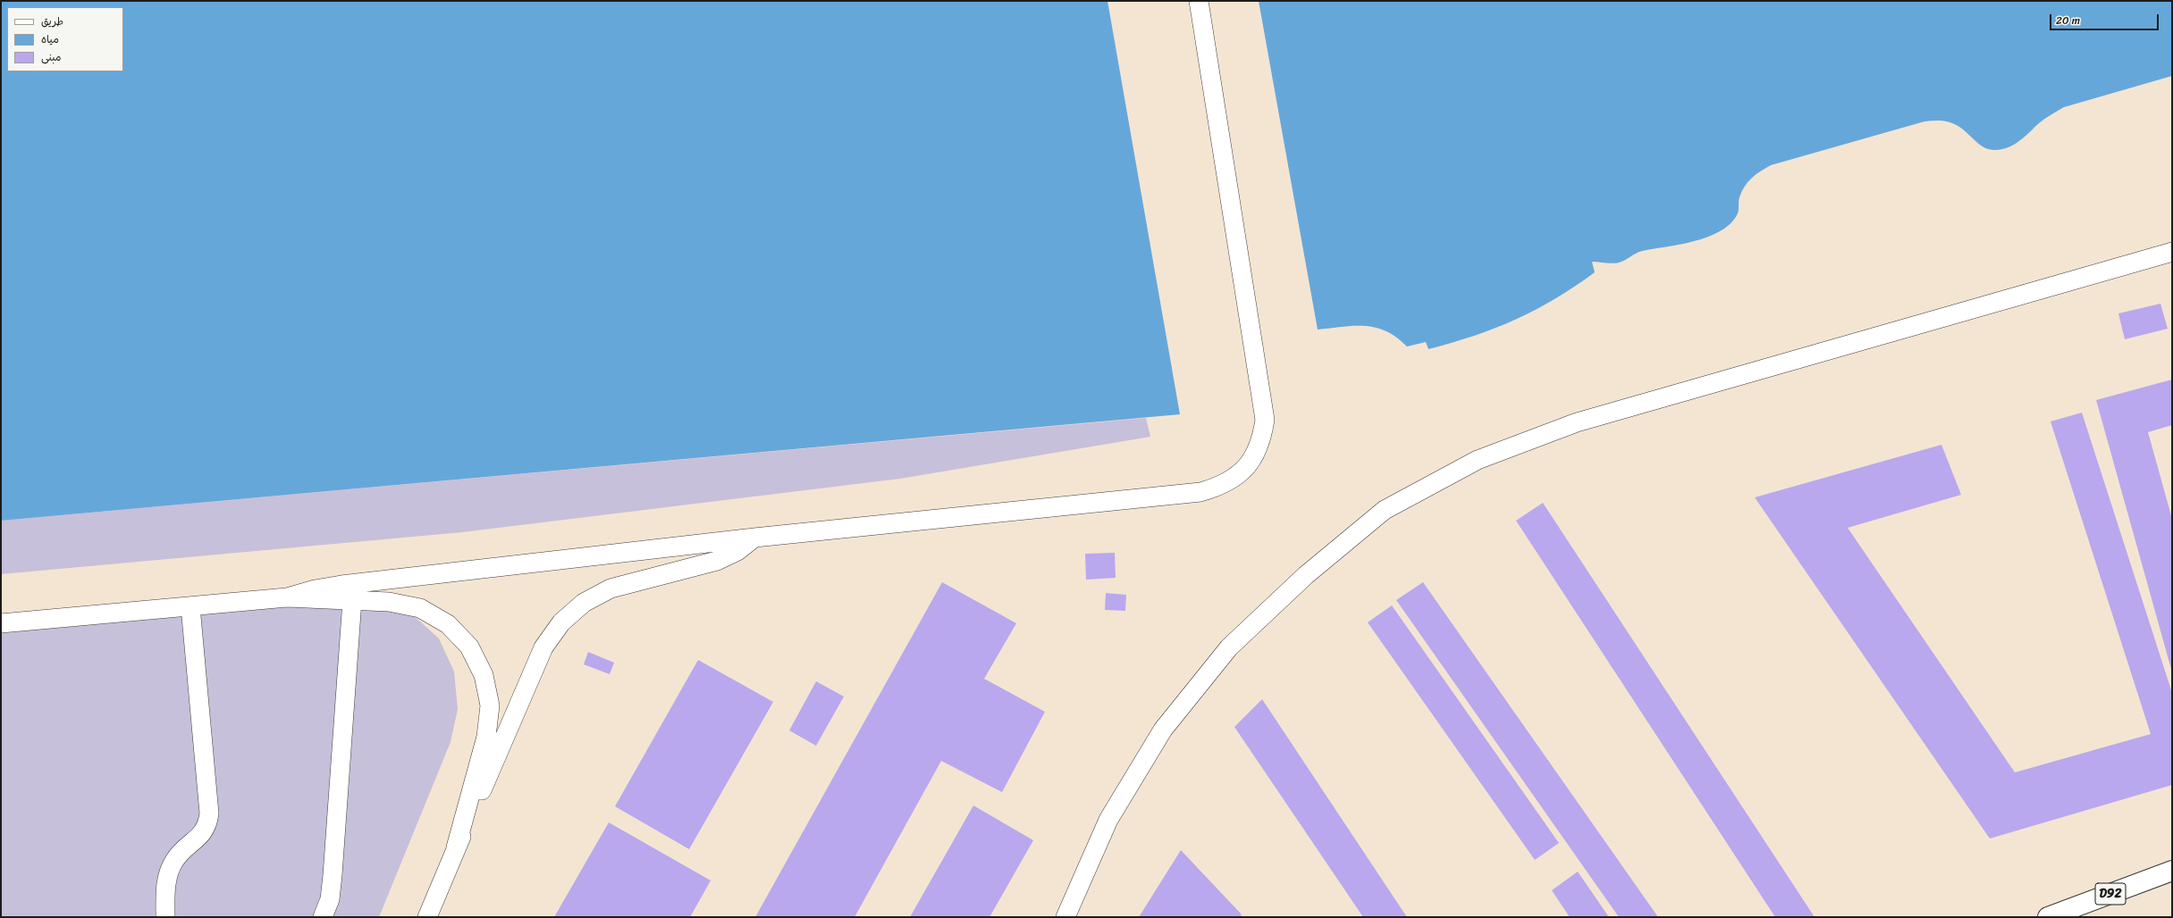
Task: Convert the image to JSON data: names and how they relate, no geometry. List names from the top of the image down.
{
  "streets": {
    "main road": ["D92"]
  },
  "legend": ["طريق", "مياه", "مبنى"],
  "scale_bar": "20 m"
}
